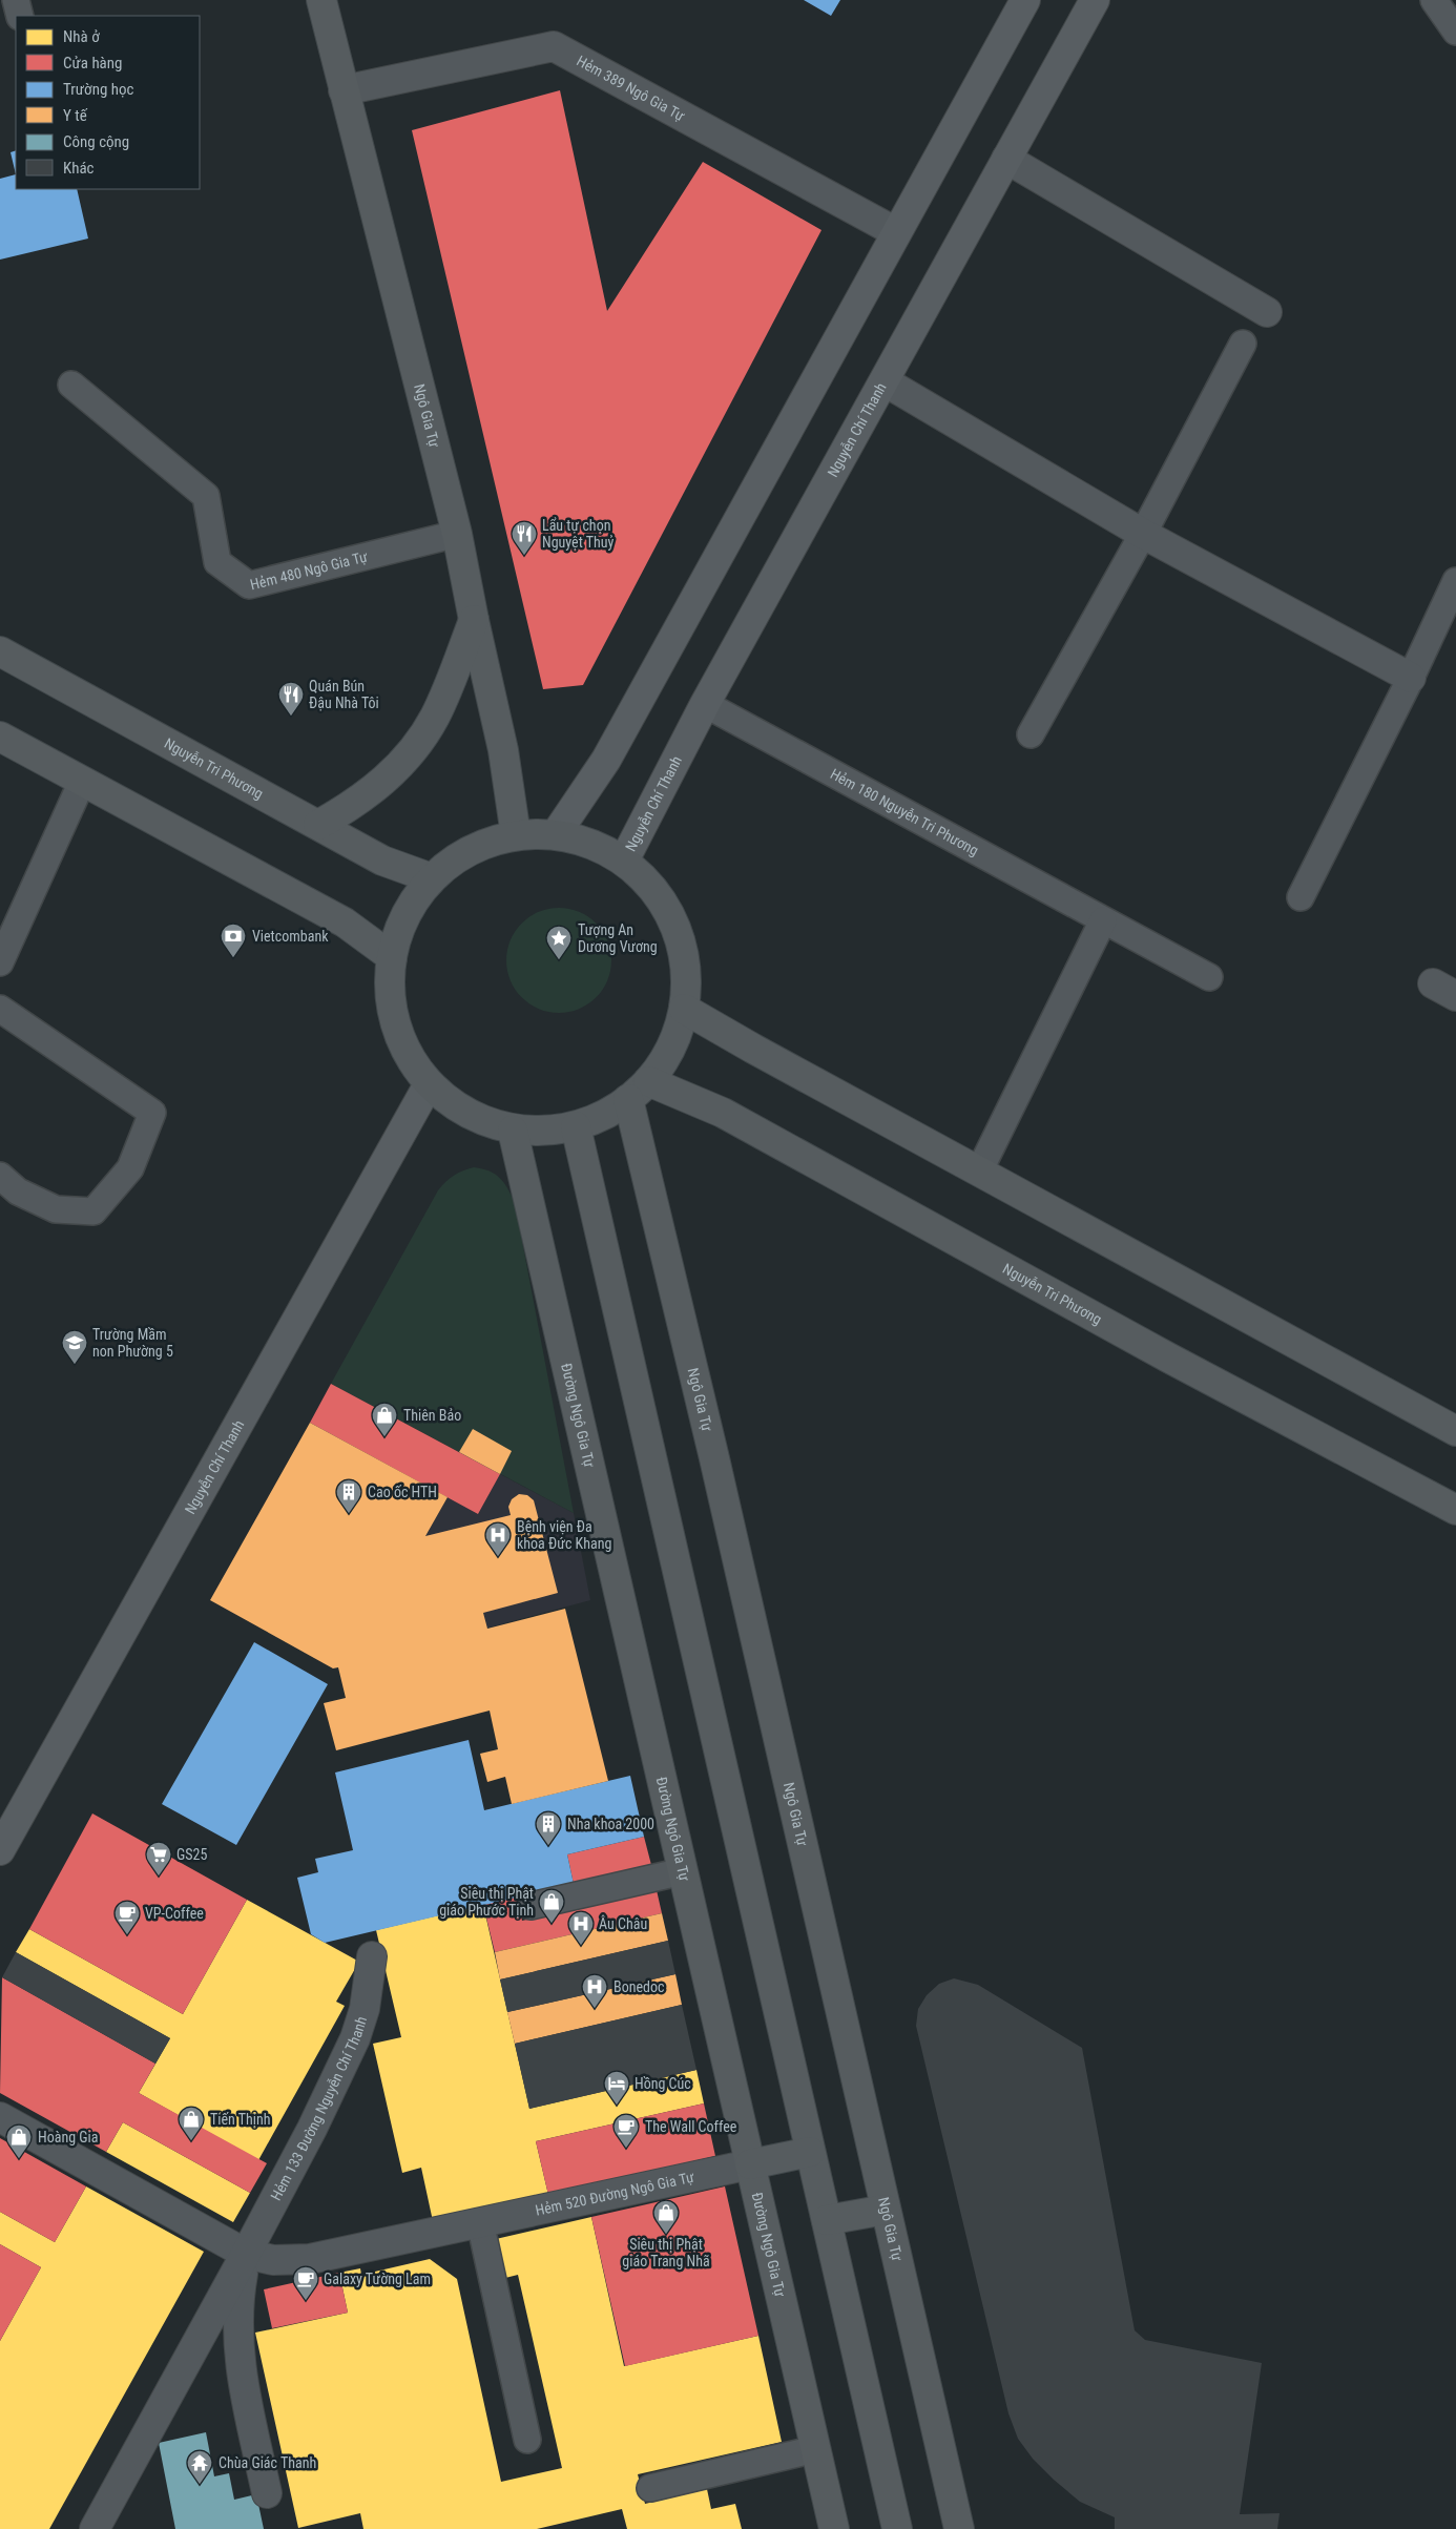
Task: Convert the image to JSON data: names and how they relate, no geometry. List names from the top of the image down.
{
  "streets": {
    "main road": [
      "Ngô Gia Tự",
      "Nguyễn Chí Thanh",
      "Nguyễn Tri Phương",
      "Đường Ngô Gia Tự"
    ],
    "street": ["Hẻm 389 Ngô Gia Tự", "Hẻm 133 Đường Nguyễn Chí Thanh", "Hẻm 520 Đường Ngô Gia Tự"],
    "lane": ["Hẻm 480 Ngô Gia Tự", "Hẻm 180 Nguyễn Tri Phương"]
  },
  "crossings": [
    ["Hẻm 389 Ngô Gia Tự", "Ngô Gia Tự"],
    ["Ngô Gia Tự", "Hẻm 480 Ngô Gia Tự"],
    ["Ngô Gia Tự", "Nguyễn Tri Phương"],
    ["Nguyễn Chí Thanh", "Hẻm 180 Nguyễn Tri Phương"],
    ["Đường Ngô Gia Tự", "Hẻm 520 Đường Ngô Gia Tự"],
    ["Hẻm 133 Đường Nguyễn Chí Thanh", "Hẻm 520 Đường Ngô Gia Tự"]
  ],
  "places": {
    "restaurant": ["Lẩu tự chọn Nguyệt Thuỷ", "Quán Bún Đậu Nhà Tôi"],
    "bank": ["Vietcombank"],
    "place": ["Tượng An Dương Vương"],
    "school or university": ["Trường Mầm non Phường 5"],
    "shop": [
      "Thiên Bảo",
      "Siêu thị Phật giáo Phước Tịnh",
      "Tiến Thịnh",
      "Hoàng Gia",
      "Siêu thị Phật giáo Trang Nhã"
    ],
    "building": ["Cao ốc HTH", "Nha khoa 2000"],
    "hospital": ["Bệnh viện Đa khoa Đức Khang", "Âu Châu", "Bonedoc"],
    "supermarket": ["GS25"],
    "cafe": ["VP-Coffee", "The Wall Coffee", "Galaxy Tường Lam"],
    "hotel": ["Hồng Cúc"],
    "temple": ["Chùa Giác Thanh"]
  },
  "legend": [
    "Nhà ở",
    "Cửa hàng",
    "Trường học",
    "Y tế",
    "Công cộng",
    "Khác"
  ]
}
